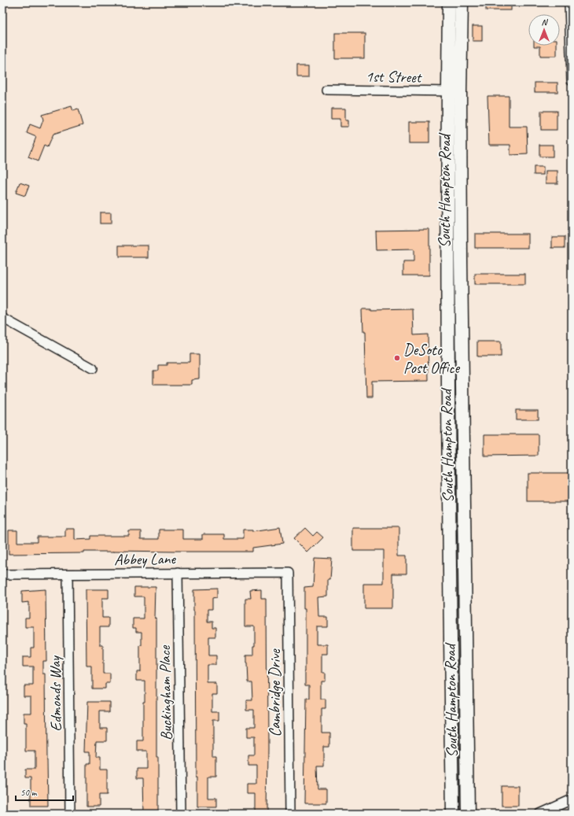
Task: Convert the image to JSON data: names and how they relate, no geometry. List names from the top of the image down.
{
  "streets": {
    "main road": ["South Hampton Road"],
    "street": [
      "1st Street",
      "Abbey Lane",
      "Buckingham Place",
      "Cambridge Drive",
      "Edmonds Way"
    ]
  },
  "crossings": [
    ["1st Street", "South Hampton Road"],
    ["Abbey Lane", "Buckingham Place"],
    ["Abbey Lane", "Cambridge Drive"],
    ["Abbey Lane", "Edmonds Way"]
  ],
  "places": ["DeSoto Post Office"],
  "scale_bar": "50 m",
  "north": "top"
}
